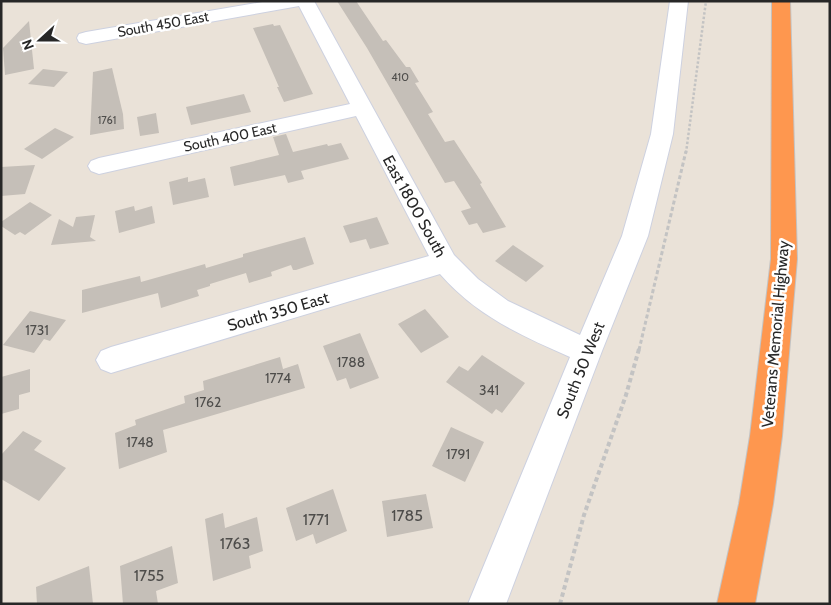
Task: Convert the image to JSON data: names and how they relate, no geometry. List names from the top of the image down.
{
  "streets": {
    "highway": ["Veterans Memorial Highway"],
    "street": [
      "South 450 East",
      "South 400 East",
      "East 1800 South",
      "South 350 East",
      "South 50 West"
    ]
  },
  "crossings": [
    ["South 400 East", "East 1800 South"],
    ["East 1800 South", "South 350 East"],
    ["East 1800 South", "South 50 West"]
  ],
  "house_numbers": [
    "410",
    "1761",
    "1731",
    "1788",
    "1774",
    "341",
    "1762",
    "1748",
    "1791",
    "1785",
    "1771",
    "1763",
    "1755"
  ],
  "north": "left"
}
